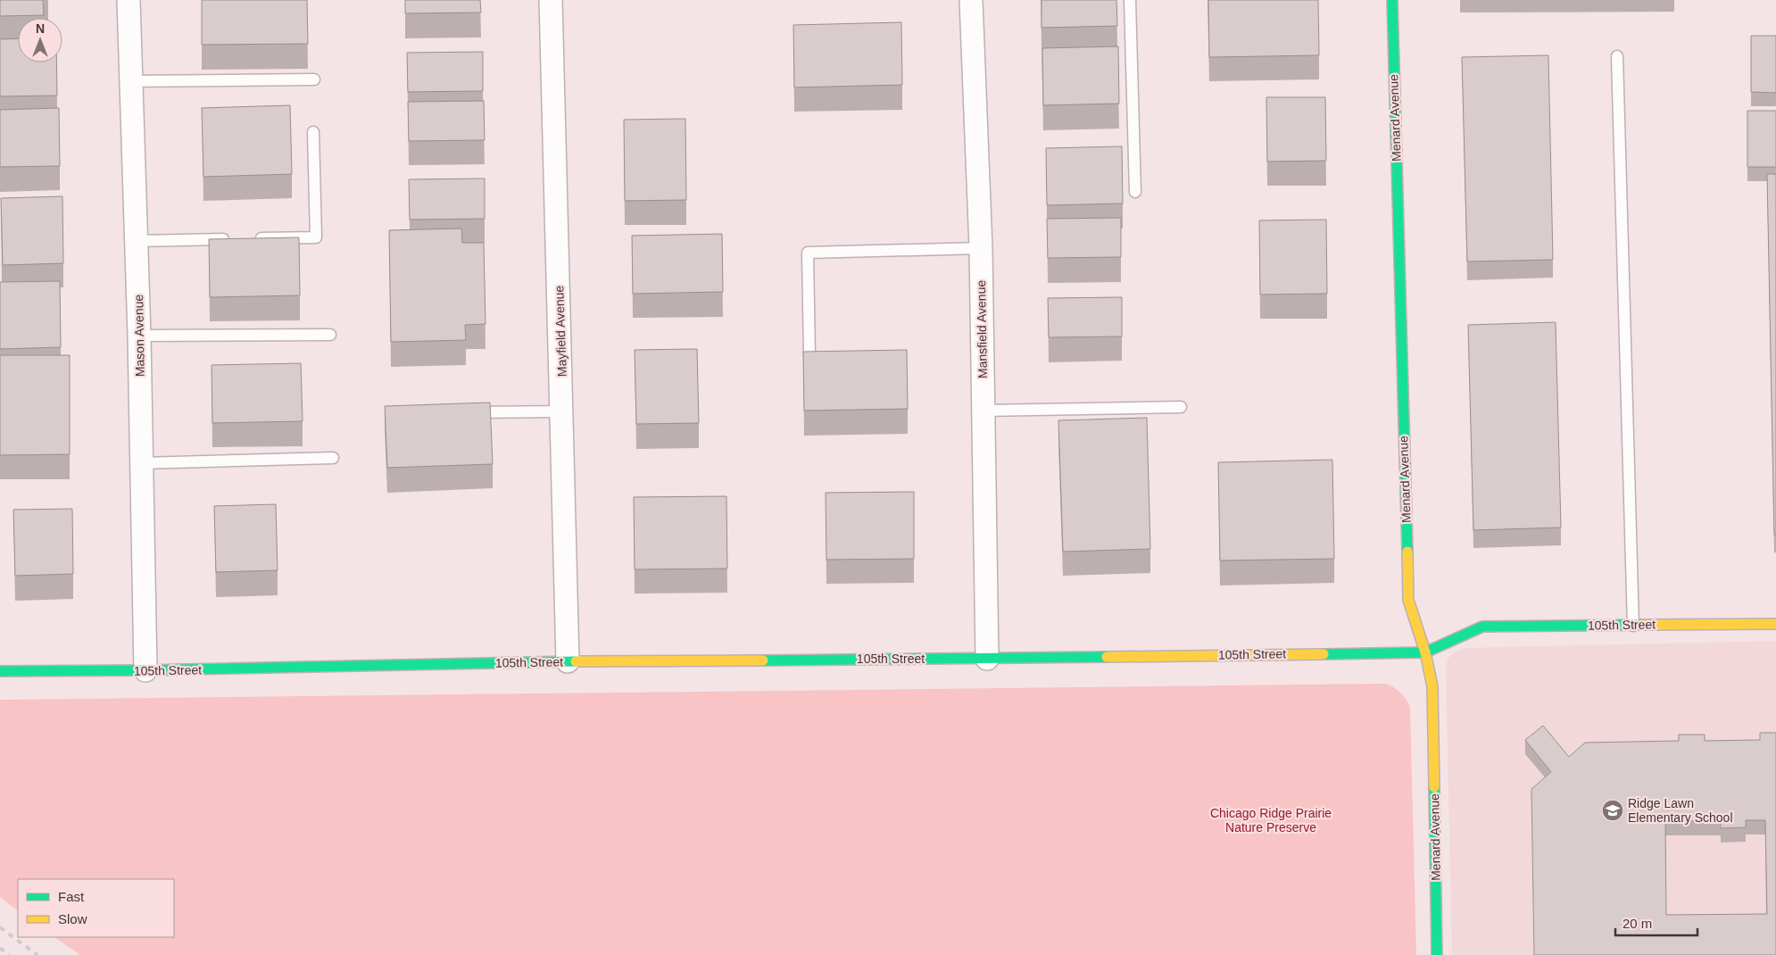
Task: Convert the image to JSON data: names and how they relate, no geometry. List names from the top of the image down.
{
  "streets": {
    "street": [
      "Menard Avenue",
      "Mansfield Avenue",
      "Mayfield Avenue",
      "Mason Avenue",
      "105th Street"
    ]
  },
  "crossings": [
    ["Menard Avenue", "105th Street"],
    ["Mansfield Avenue", "105th Street"],
    ["Mayfield Avenue", "105th Street"],
    ["Mason Avenue", "105th Street"]
  ],
  "parks": ["Chicago Ridge Prairie Nature Preserve"],
  "places": {
    "school or university": ["Ridge Lawn Elementary School"]
  },
  "legend": ["Fast", "Slow"],
  "scale_bar": "20 m",
  "north": "top"
}
